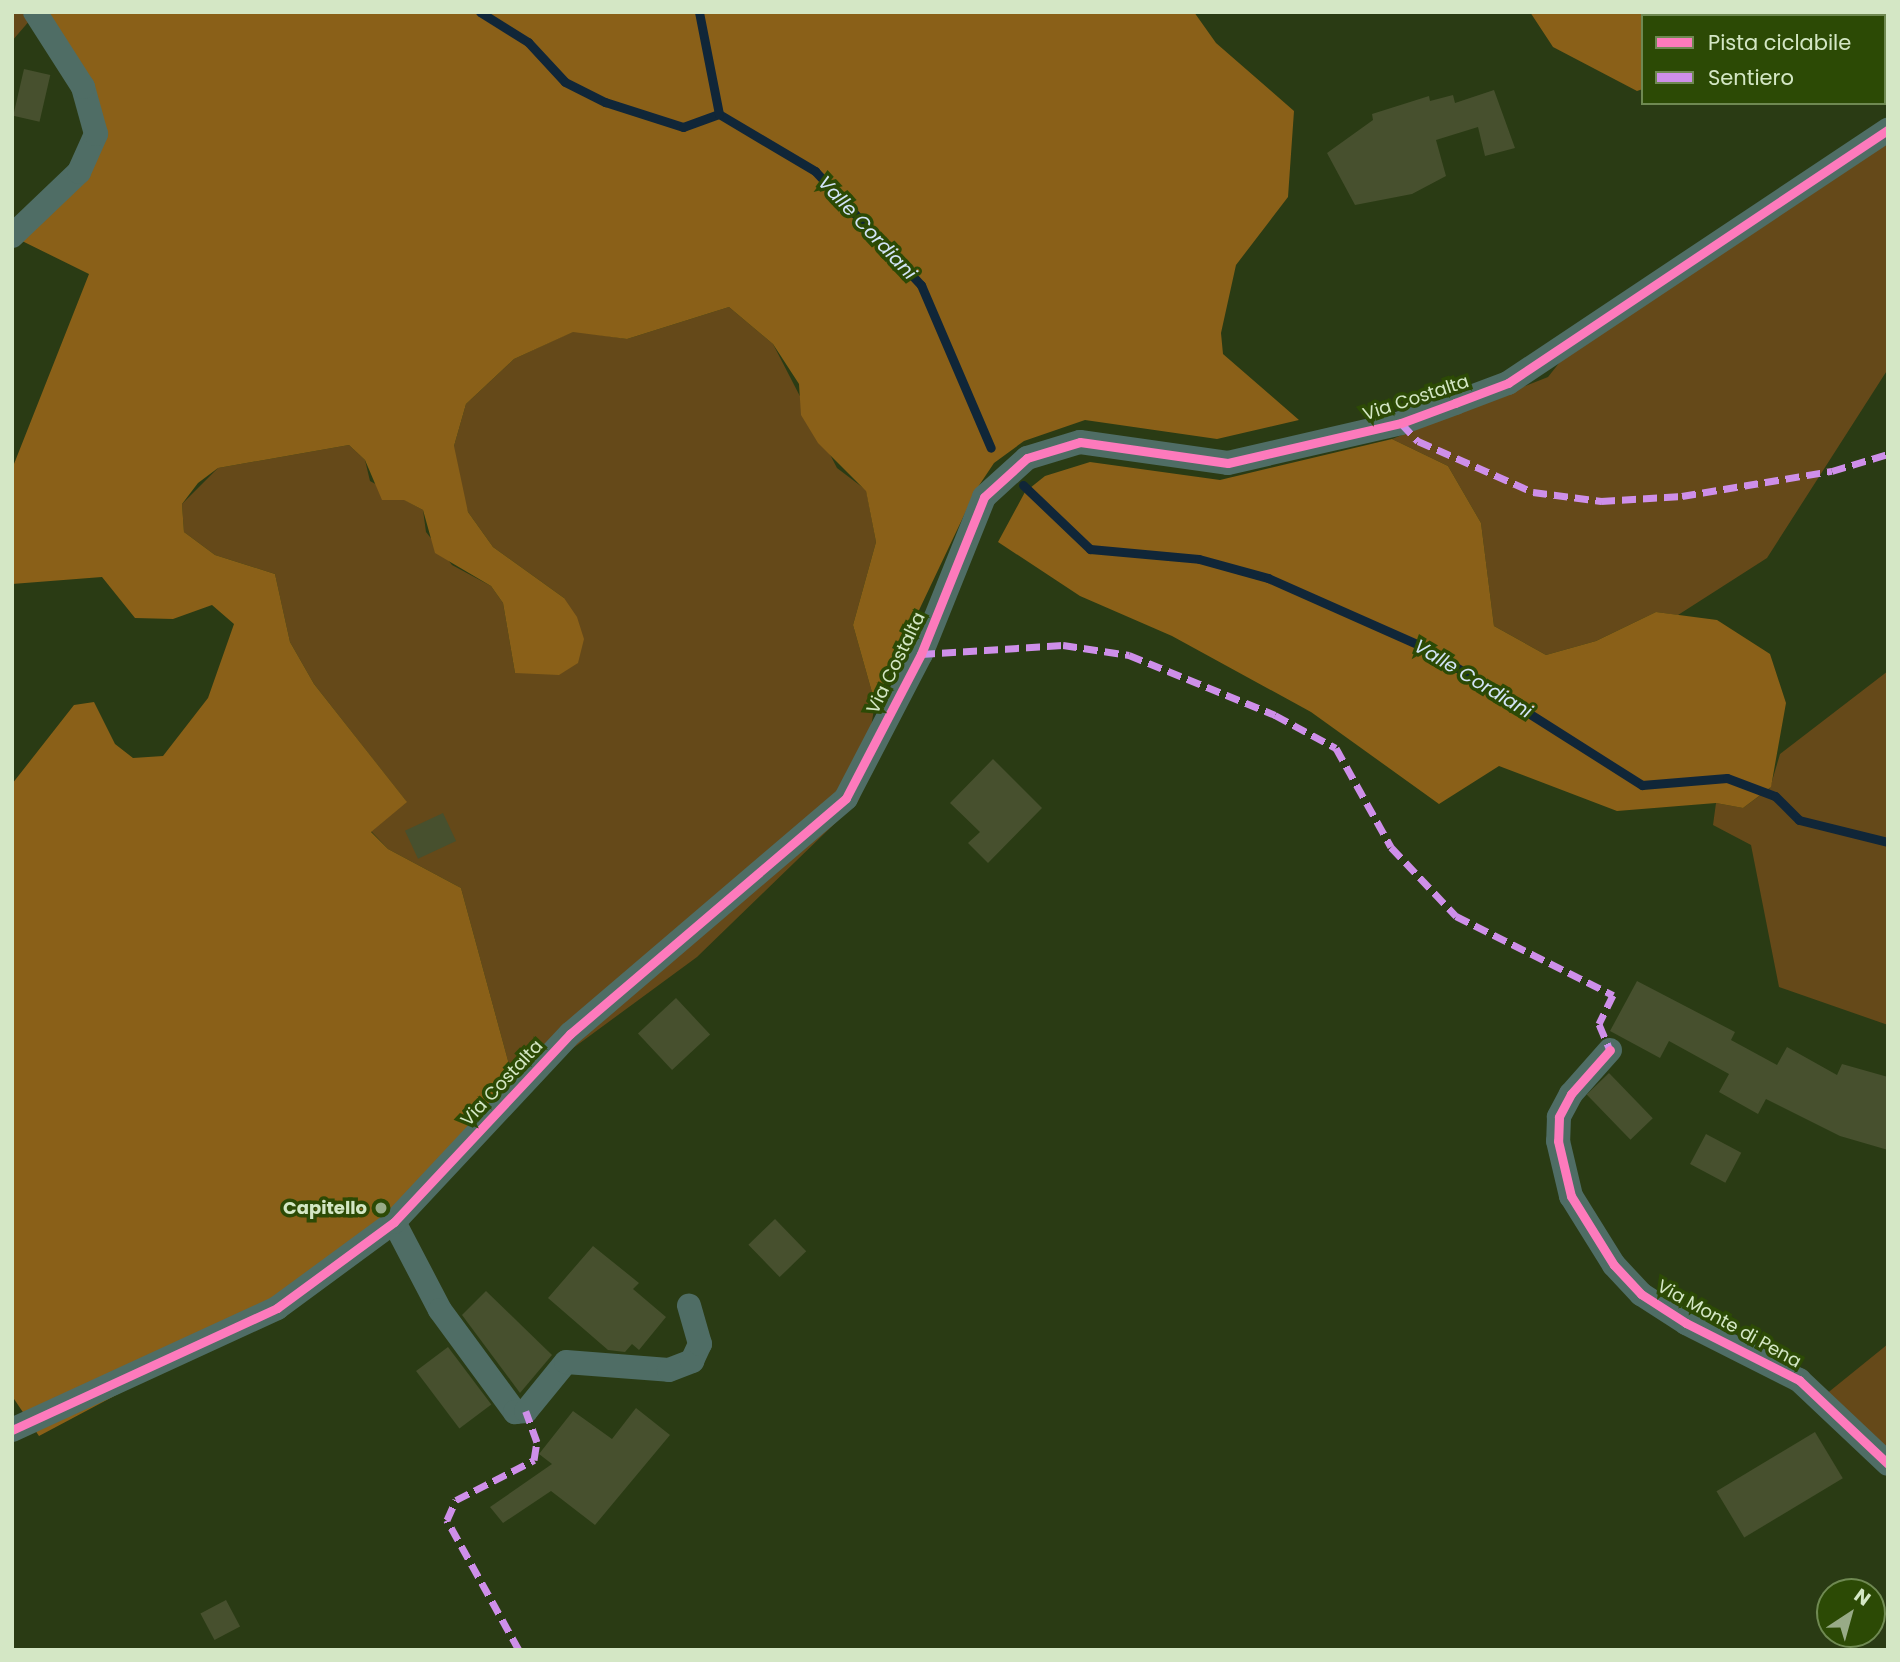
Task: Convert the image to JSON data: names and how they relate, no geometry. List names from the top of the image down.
{
  "streets": {
    "street": ["Via Costalta", "Via Monte di Pena"]
  },
  "water": ["Valle Cordiani"],
  "places": ["Capitello"],
  "legend": ["Pista ciclabile", "Sentiero"],
  "north": "top right"
}
